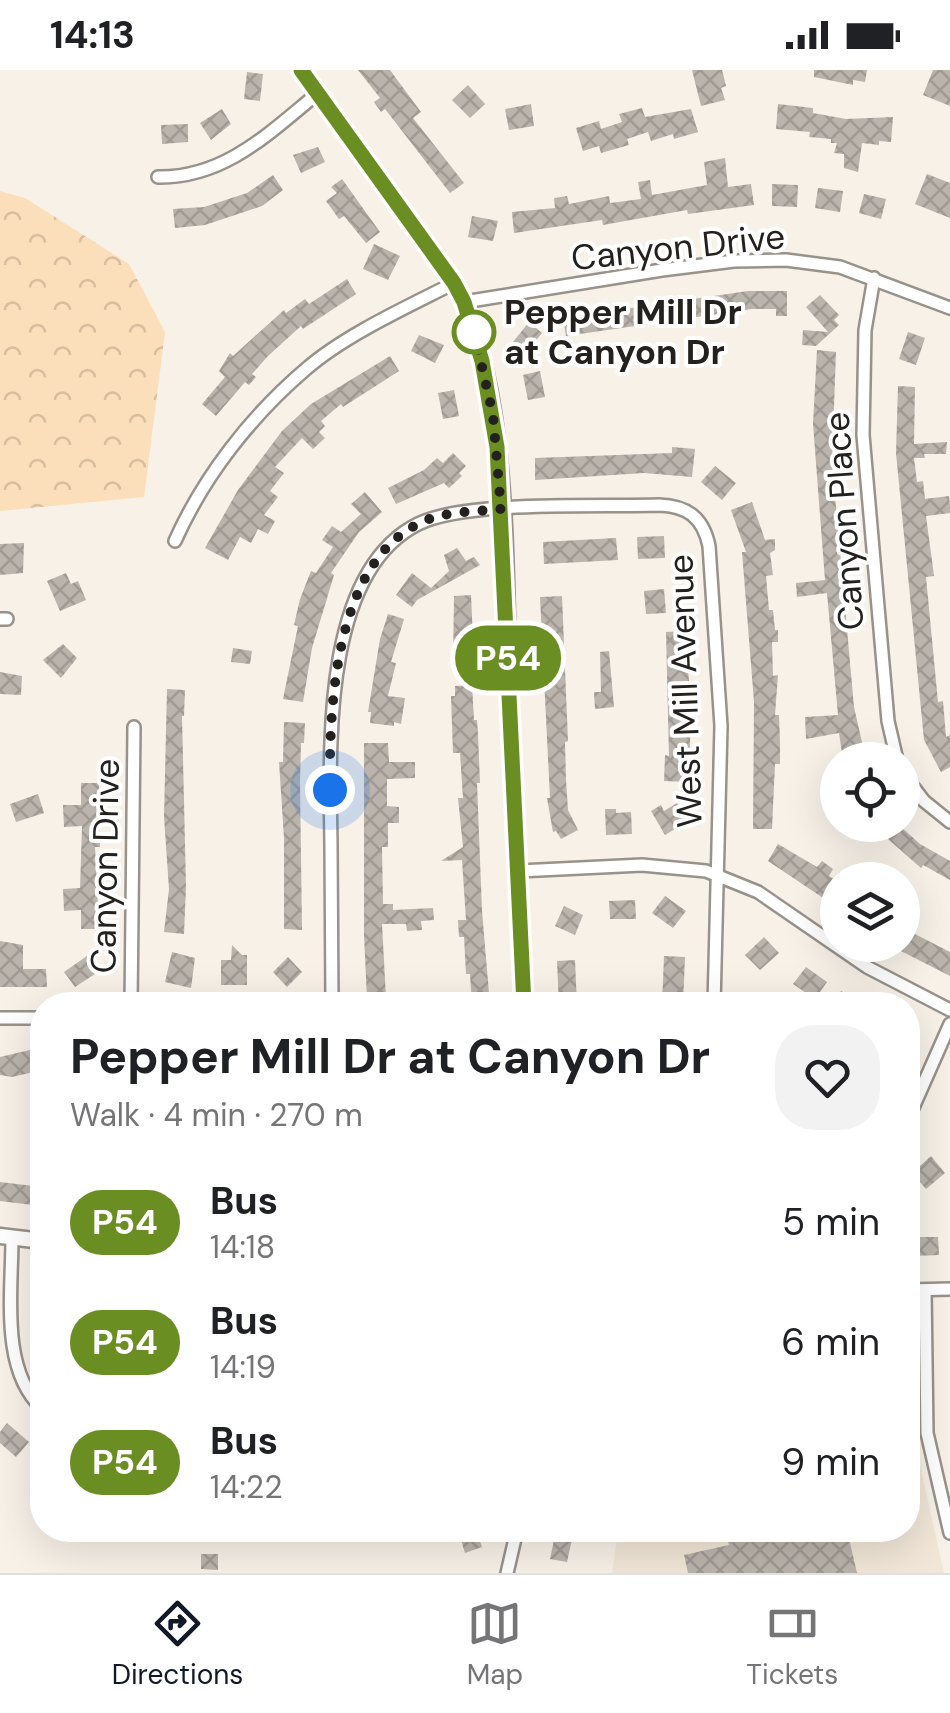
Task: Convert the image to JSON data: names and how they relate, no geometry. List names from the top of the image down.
{
  "streets": {
    "street": ["Canyon Drive", "Canyon Place", "West Mill Avenue"]
  },
  "crossings": [
    ["Canyon Drive", "Canyon Place"]
  ],
  "places": ["Pepper Mill Dr at Canyon Dr"],
  "lines": ["bus line P54"],
  "page": {
    "status": "14:13",
    "on_map": "P54",
    "heading": ["Pepper Mill Dr at Canyon Dr", "Walk · 4 min · 270 m"],
    "list": [
      {
        "mark": "P54",
        "name": "Bus",
        "note": "14:18",
        "value": "5 min"
      },
      {
        "mark": "P54",
        "name": "Bus",
        "note": "14:19",
        "value": "6 min"
      },
      {
        "mark": "P54",
        "name": "Bus",
        "note": "14:22",
        "value": "9 min"
      }
    ],
    "tabs": ["Directions", "Map", "Tickets"]
  }
}
